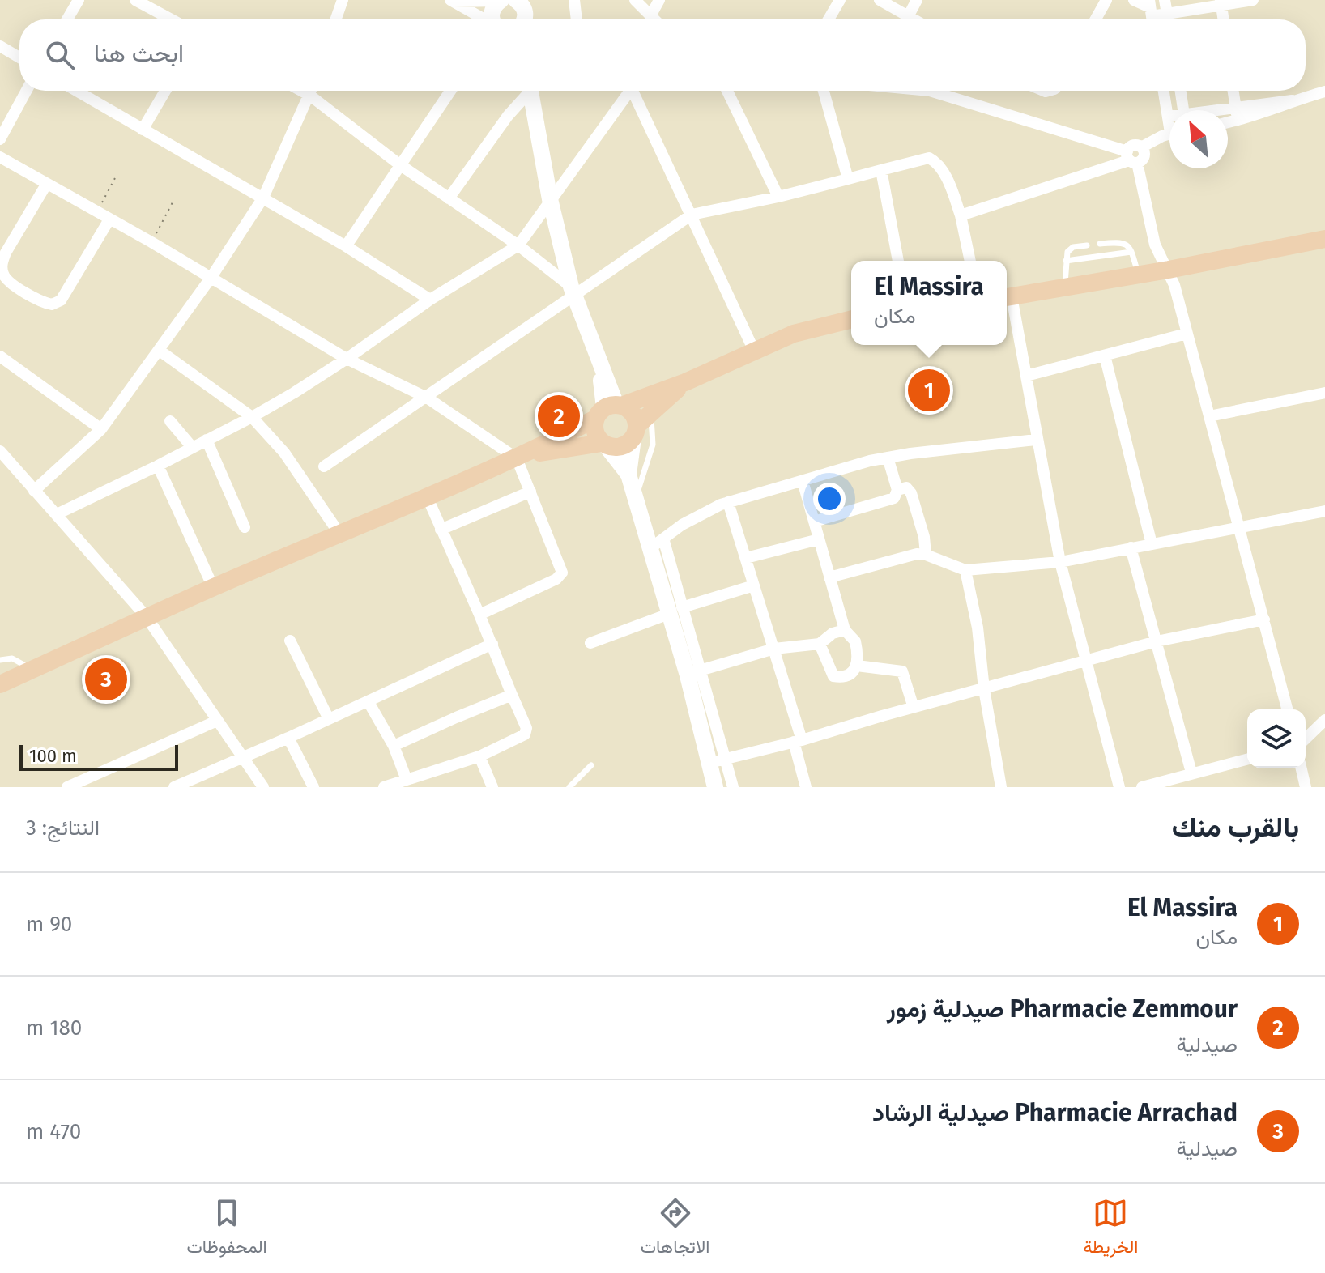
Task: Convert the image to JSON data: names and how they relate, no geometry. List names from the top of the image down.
{
  "scale_bar": "100 m",
  "north": "top left",
  "page": {
    "search": "ابحث هنا",
    "popup": ["El Massira", "مكان"],
    "pins": ["1", "2", "3"],
    "scale": "100 m",
    "heading": ["بالقرب منك", "النتائج: 3"],
    "list": [
      {
        "mark": "1",
        "name": "El Massira",
        "note": "مكان",
        "value": "90 m"
      },
      {
        "mark": "2",
        "name": "Pharmacie Zemmour صيدلية زمور",
        "note": "صيدلية",
        "value": "180 m"
      },
      {
        "mark": "3",
        "name": "Pharmacie Arrachad صيدلية الرشاد",
        "note": "صيدلية",
        "value": "470 m"
      }
    ],
    "nav": ["الخريطة", "الاتجاهات", "المحفوظات"]
  }
}
